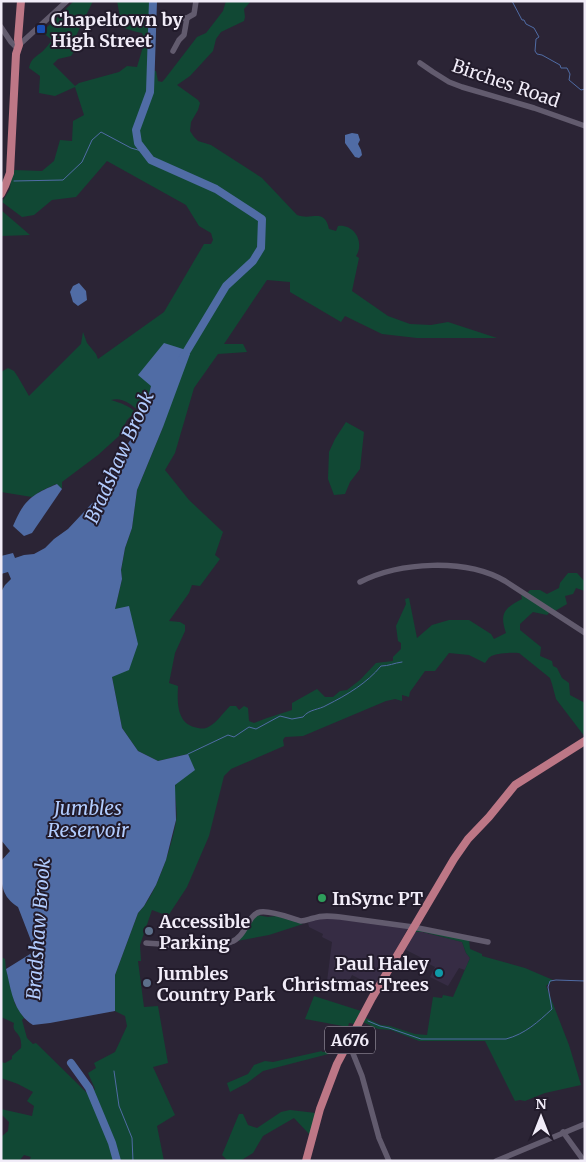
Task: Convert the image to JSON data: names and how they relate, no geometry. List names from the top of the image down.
{
  "streets": {
    "main road": ["A676"],
    "street": ["Birches Road"]
  },
  "water": ["Bradshaw Brook", "Jumbles Reservoir"],
  "places": {
    "transit": ["Chapeltown by High Street"],
    "other": [
      "InSync PT",
      "Accessible Parking",
      "Paul Haley Christmas Trees",
      "Jumbles Country Park"
    ]
  },
  "north": "top"
}
